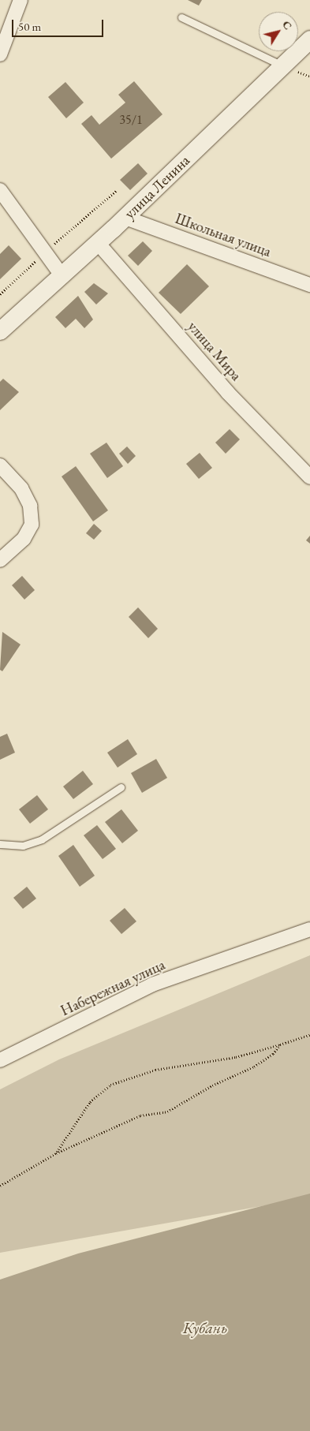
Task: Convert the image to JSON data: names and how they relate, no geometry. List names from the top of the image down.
{
  "streets": {
    "street": [
      "улица Ленина",
      "Школьная улица",
      "улица Мира",
      "Набережная улица"
    ]
  },
  "crossings": [
    ["улица Ленина", "Школьная улица"],
    ["улица Ленина", "улица Мира"]
  ],
  "water": ["Кубань"],
  "house_numbers": ["35/1"],
  "scale_bar": "50 m",
  "north": "top right"
}
